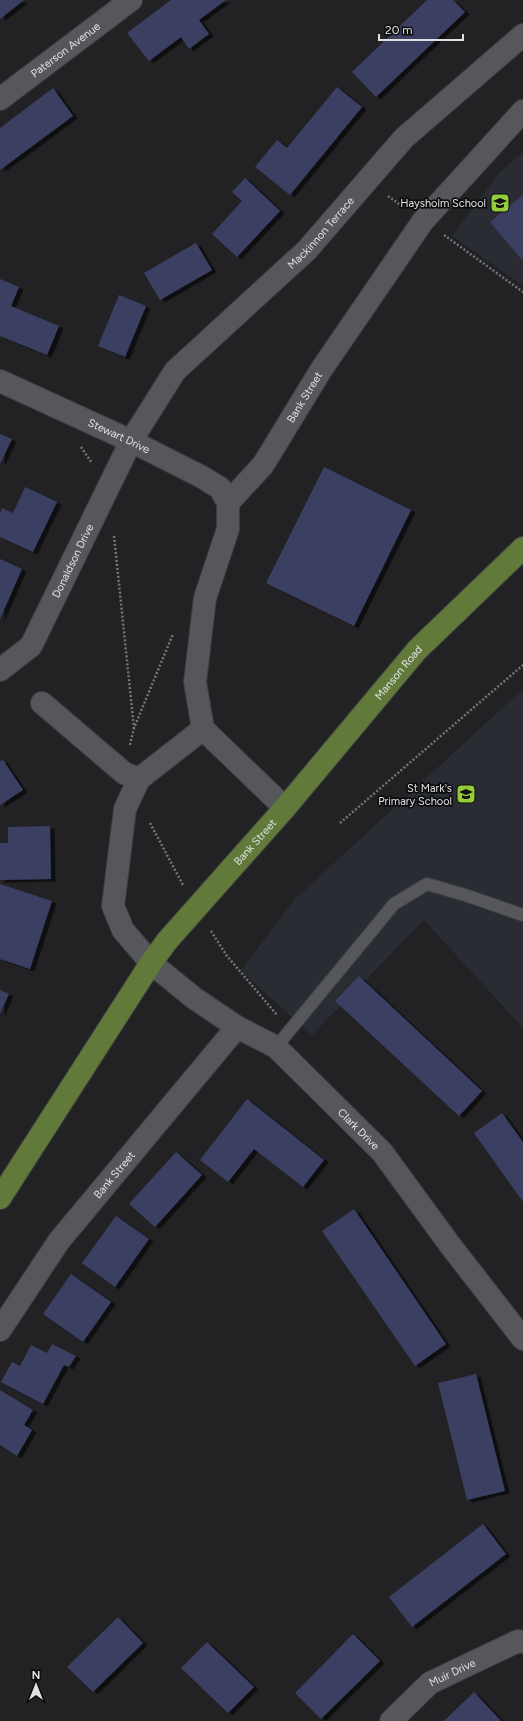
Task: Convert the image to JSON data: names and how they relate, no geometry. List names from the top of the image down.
{
  "streets": {
    "main road": ["Bank Street", "Manson Road"],
    "street": [
      "Paterson Avenue",
      "Mackinnon Terrace",
      "Stewart Drive",
      "Donaldson Drive",
      "Clark Drive",
      "Muir Drive"
    ]
  },
  "crossings": [
    ["Mackinnon Terrace", "Stewart Drive"],
    ["Mackinnon Terrace", "Donaldson Drive"],
    ["Bank Street", "Stewart Drive"],
    ["Bank Street", "Manson Road"],
    ["Bank Street", "Clark Drive"],
    ["Stewart Drive", "Donaldson Drive"]
  ],
  "places": {
    "school or university": ["Haysholm School", "St Mark's Primary School"]
  },
  "scale_bar": "20 m",
  "north": "top"
}
